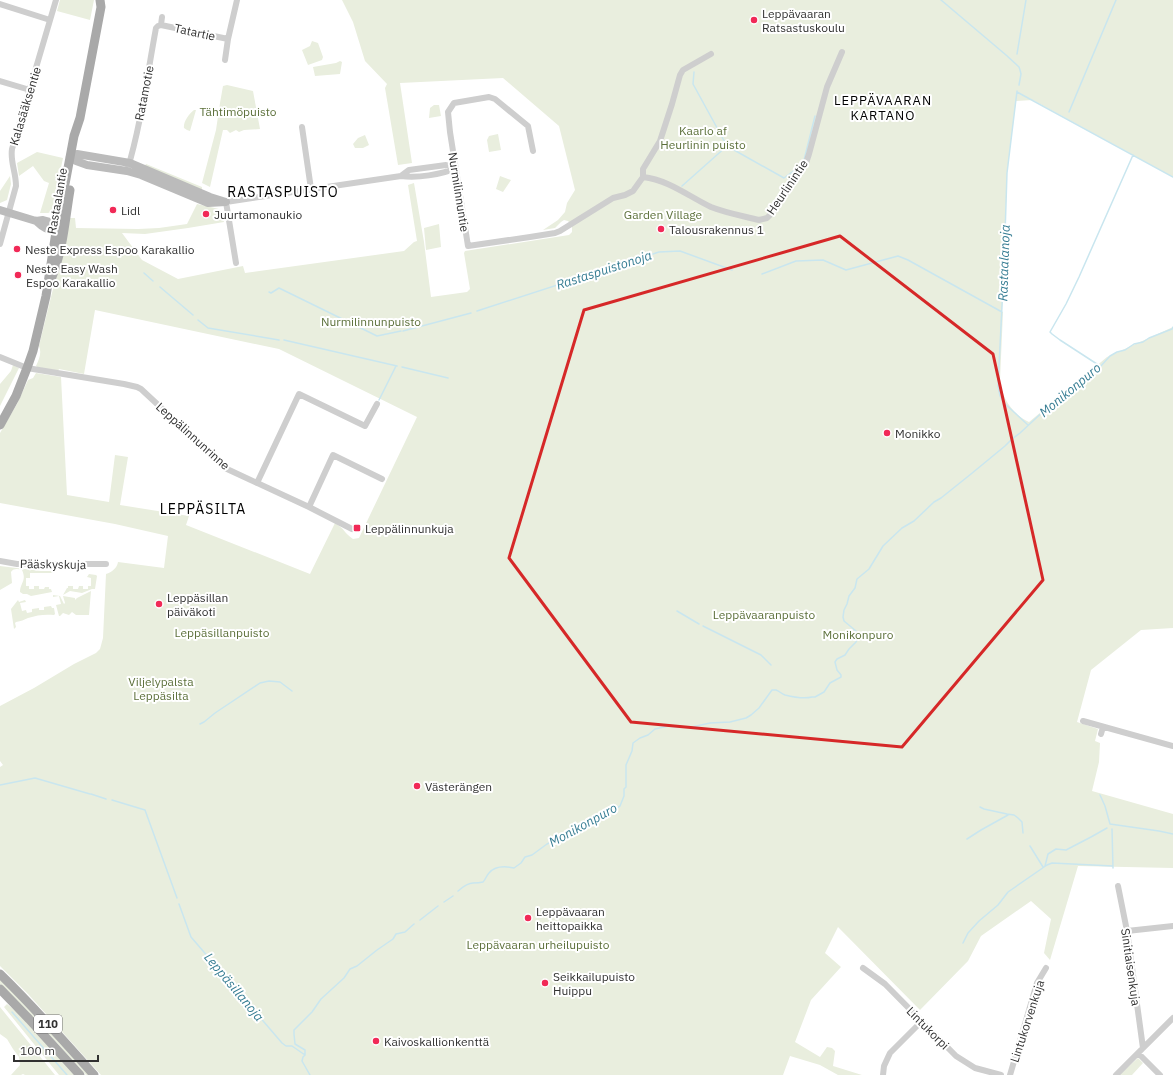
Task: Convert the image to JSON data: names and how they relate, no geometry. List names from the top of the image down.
{
  "streets": {
    "main road": ["Rastaalantie", "110"],
    "street": [
      "Tatartie",
      "Ratamotie",
      "Kalasääksentie",
      "Heurlinintie",
      "Nurmilinnuntie",
      "Leppälinnunrinne",
      "Pääskyskuja",
      "Sinitiaisenkuja",
      "Lintukorvenkuja",
      "Lintukorpi"
    ]
  },
  "crossings": [
    ["Tatartie", "Ratamotie"],
    ["Heurlinintie", "Nurmilinnuntie"],
    ["Rastaalantie", "Leppälinnunrinne"]
  ],
  "districts": ["LEPPÄVAARAN KARTANO", "RASTASPUISTO", "LEPPÄSILTA"],
  "water": [
    "Rastaalanoja",
    "Rastaspuistonoja",
    "Monikonpuro",
    "Leppäsillanoja"
  ],
  "parks": [
    "Tähtimöpuisto",
    "Kaarlo af Heurlinin puisto",
    "Garden Village",
    "Nurmilinnunpuisto",
    "Leppävaaranpuisto",
    "Leppäsillanpuisto",
    "Monikonpuro",
    "Viljelypalsta Leppäsilta",
    "Leppävaaran urheilupuisto"
  ],
  "places": {
    "other": [
      "Leppävaaran Ratsastuskoulu",
      "Lidl",
      "Juurtamonaukio",
      "Talousrakennus 1",
      "Neste Express Espoo Karakallio",
      "Neste Easy Wash Espoo Karakallio",
      "Monikko",
      "Leppäsillan päiväkoti",
      "Västerängen",
      "Leppävaaran heittopaikka",
      "Seikkailupuisto Huippu",
      "Kaivoskallionkenttä"
    ],
    "transit": ["Leppälinnunkuja"]
  },
  "scale_bar": "100 m"
}
